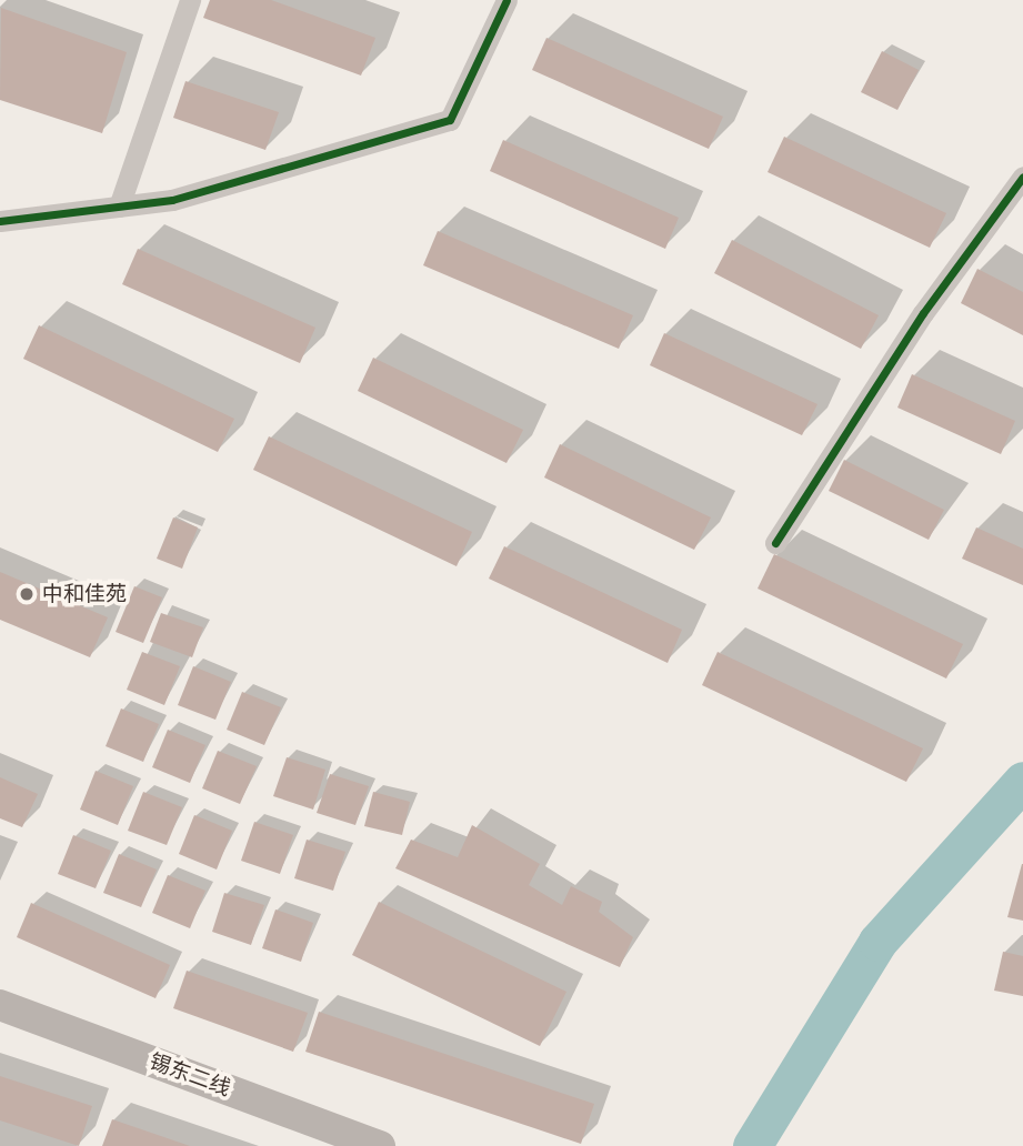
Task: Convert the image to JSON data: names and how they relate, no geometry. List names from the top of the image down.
{
  "streets": {
    "main road": ["锡东二线"]
  },
  "places": ["中和佳苑"]
}
